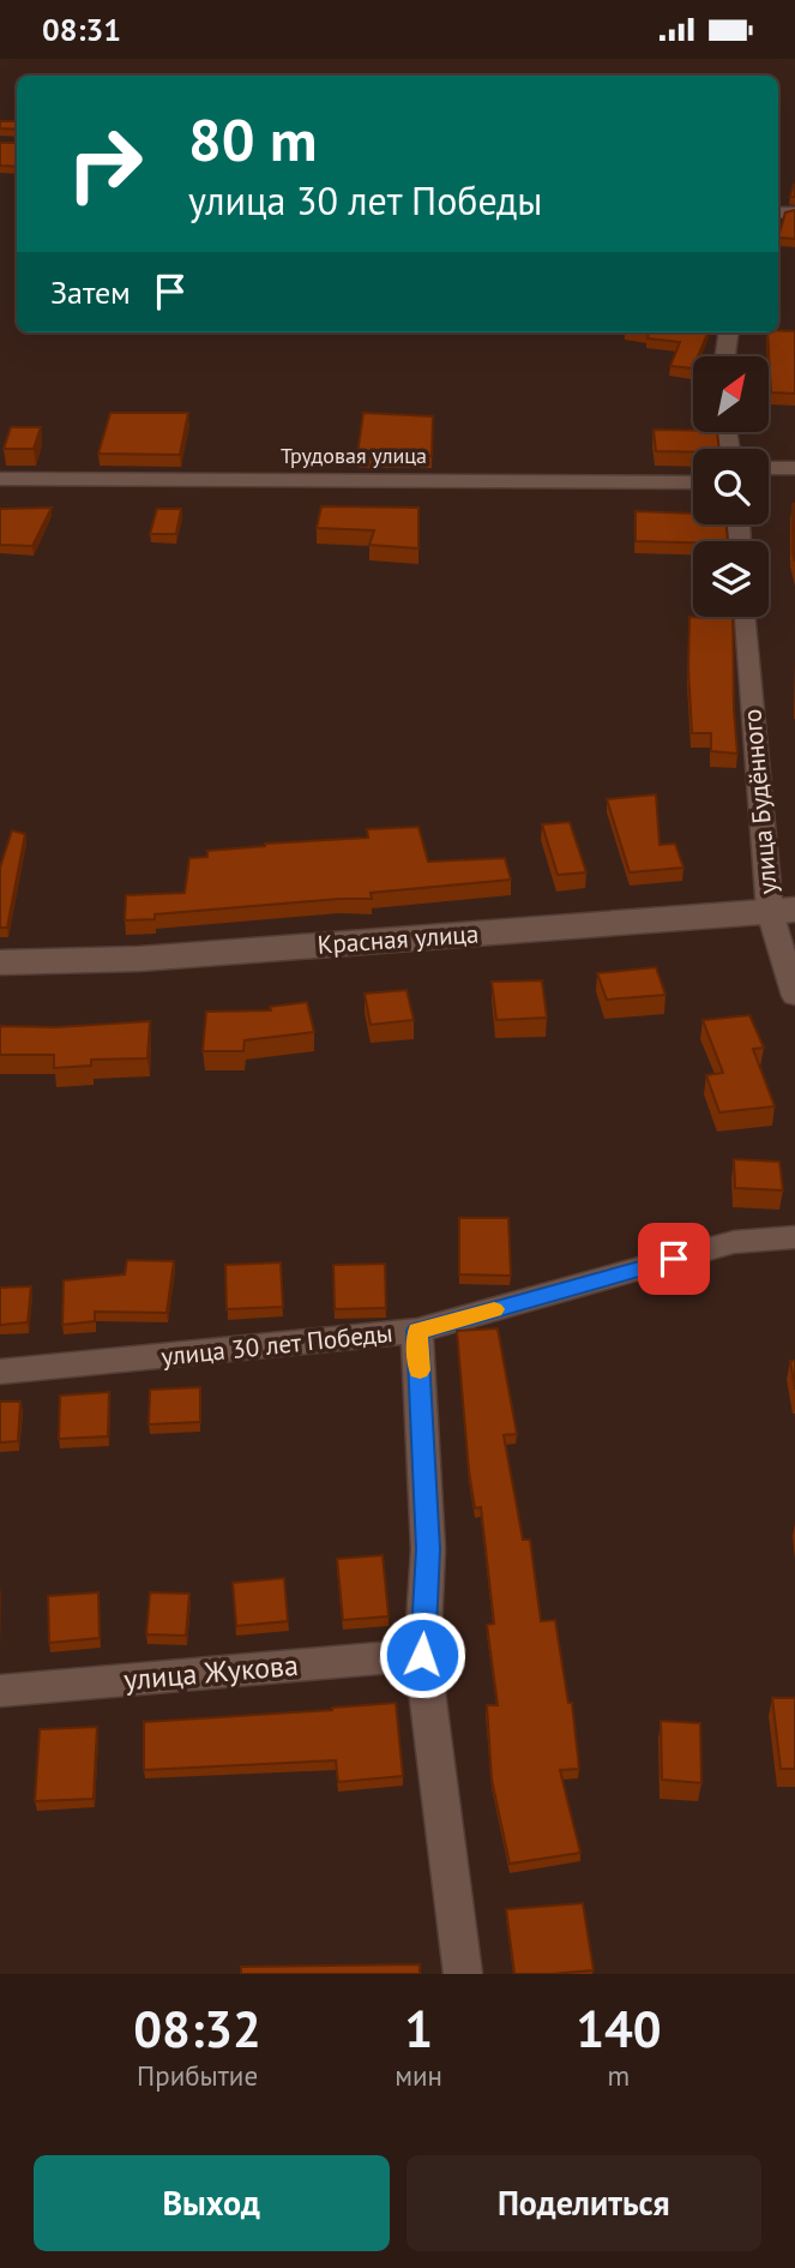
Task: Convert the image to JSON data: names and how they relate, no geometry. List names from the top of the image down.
{
  "streets": {
    "main road": ["Красная улица"],
    "street": [
      "Трудовая улица",
      "улица Будённого",
      "улица 30 лет Победы",
      "улица Жукова"
    ]
  },
  "crossings": [
    ["улица Будённого", "Красная улица"]
  ],
  "north": "top right",
  "page": {
    "status": "08:31",
    "turn": ["80 m", "улица 30 лет Победы"],
    "then": "Затем",
    "eta": [
      "08:32",
      "Прибытие",
      "1",
      "мин",
      "140",
      "m"
    ],
    "buttons": ["Выход", "Поделиться"]
  }
}
